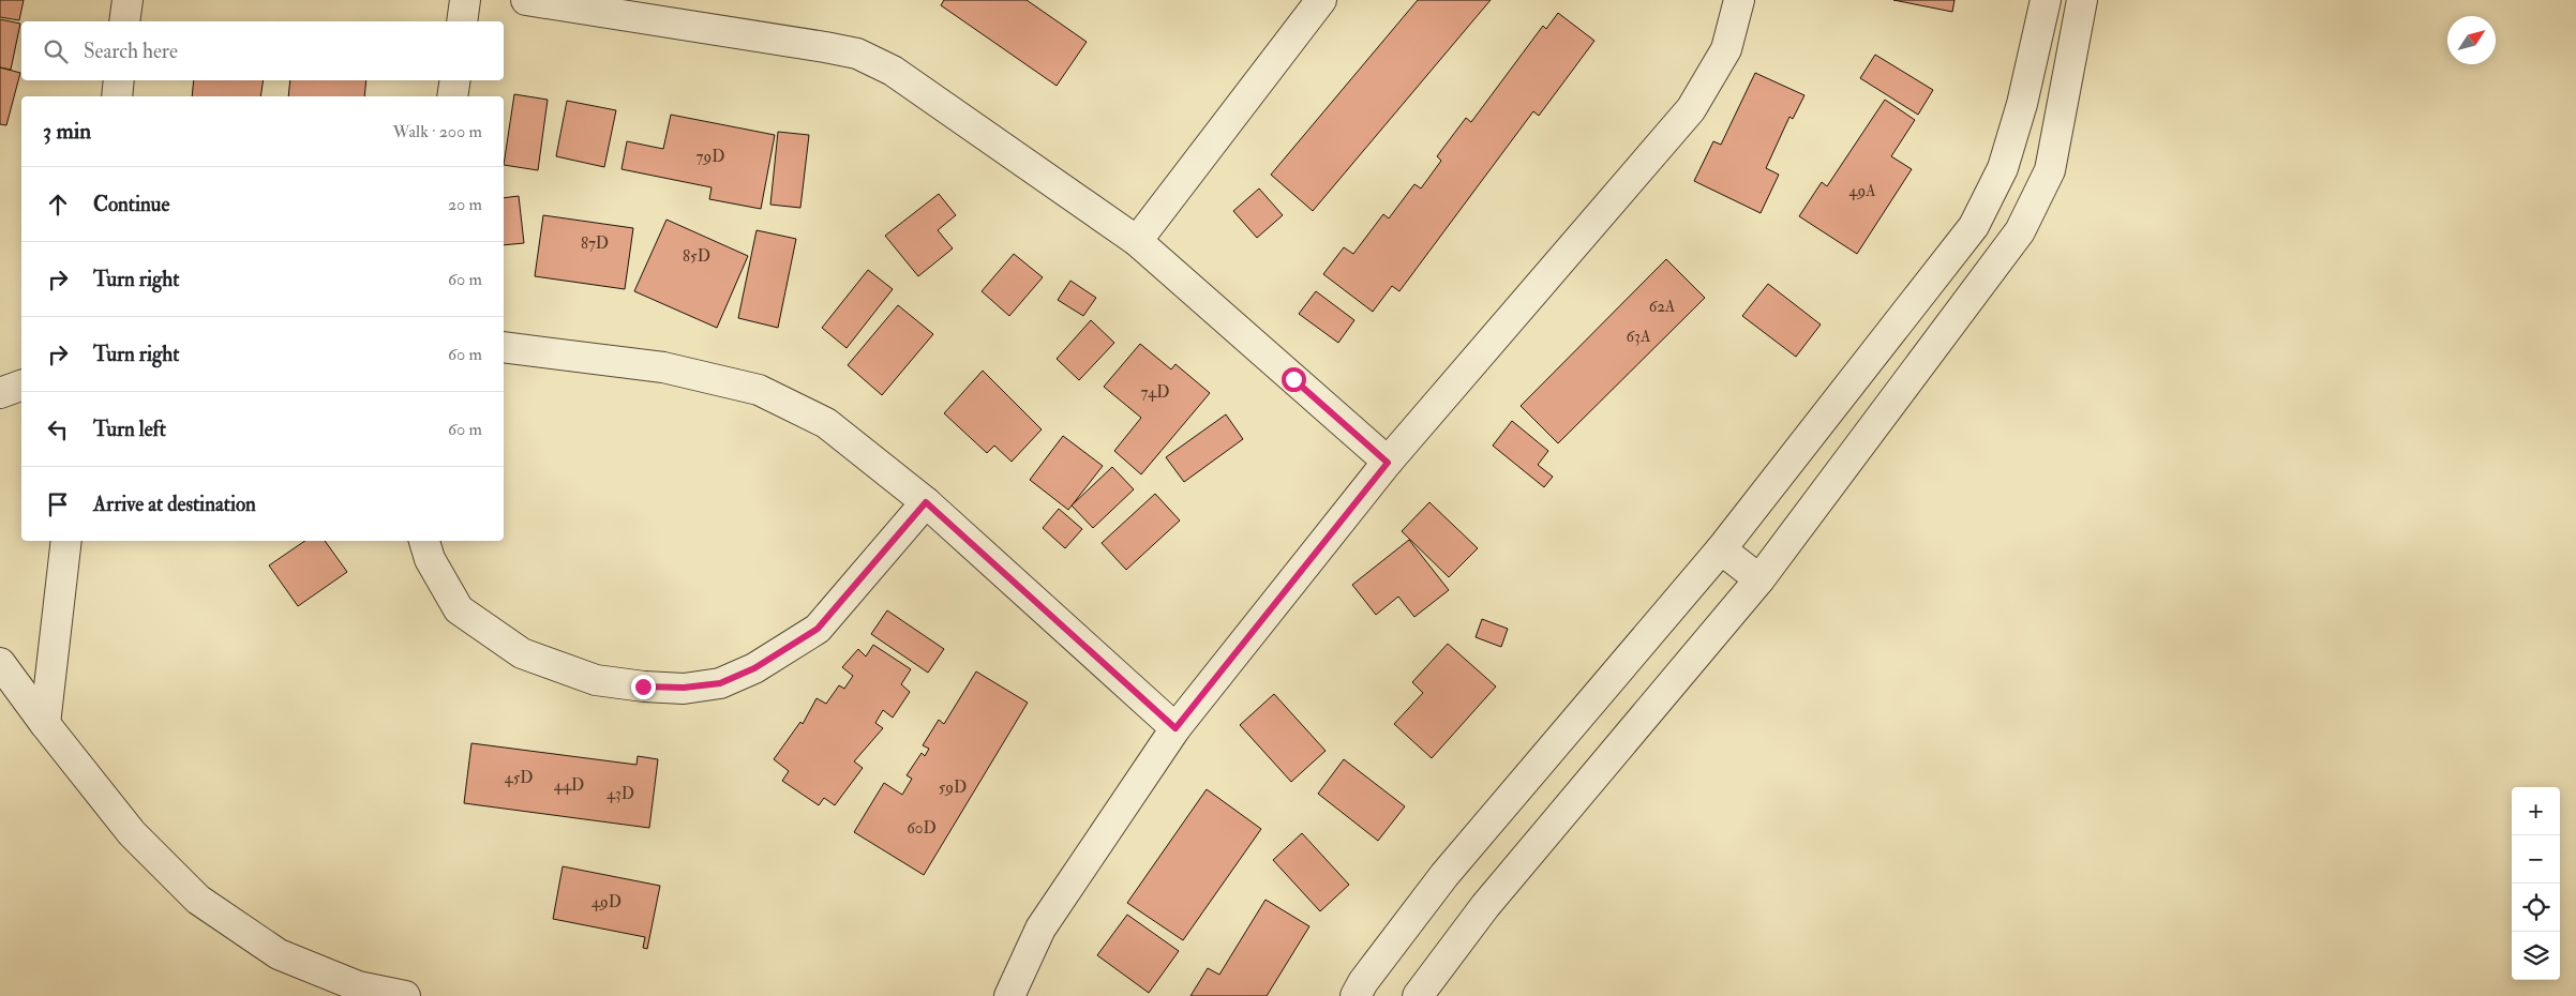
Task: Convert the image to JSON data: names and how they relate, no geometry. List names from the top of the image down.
{
  "house_numbers": [
    "79D",
    "49A",
    "87D",
    "85D",
    "62A",
    "63A",
    "74D",
    "45D",
    "44D",
    "59D",
    "43D",
    "60D",
    "49D"
  ],
  "north": "top right",
  "page": {
    "search": "Search here",
    "heading": ["3 min", "Walk · 200 m"],
    "list": [
      ["Continue", "20 m"],
      ["Turn right", "60 m"],
      ["Turn right", "60 m"],
      ["Turn left", "60 m"],
      "Arrive at destination"
    ],
    "map_buttons": ["+", "−"]
  }
}
